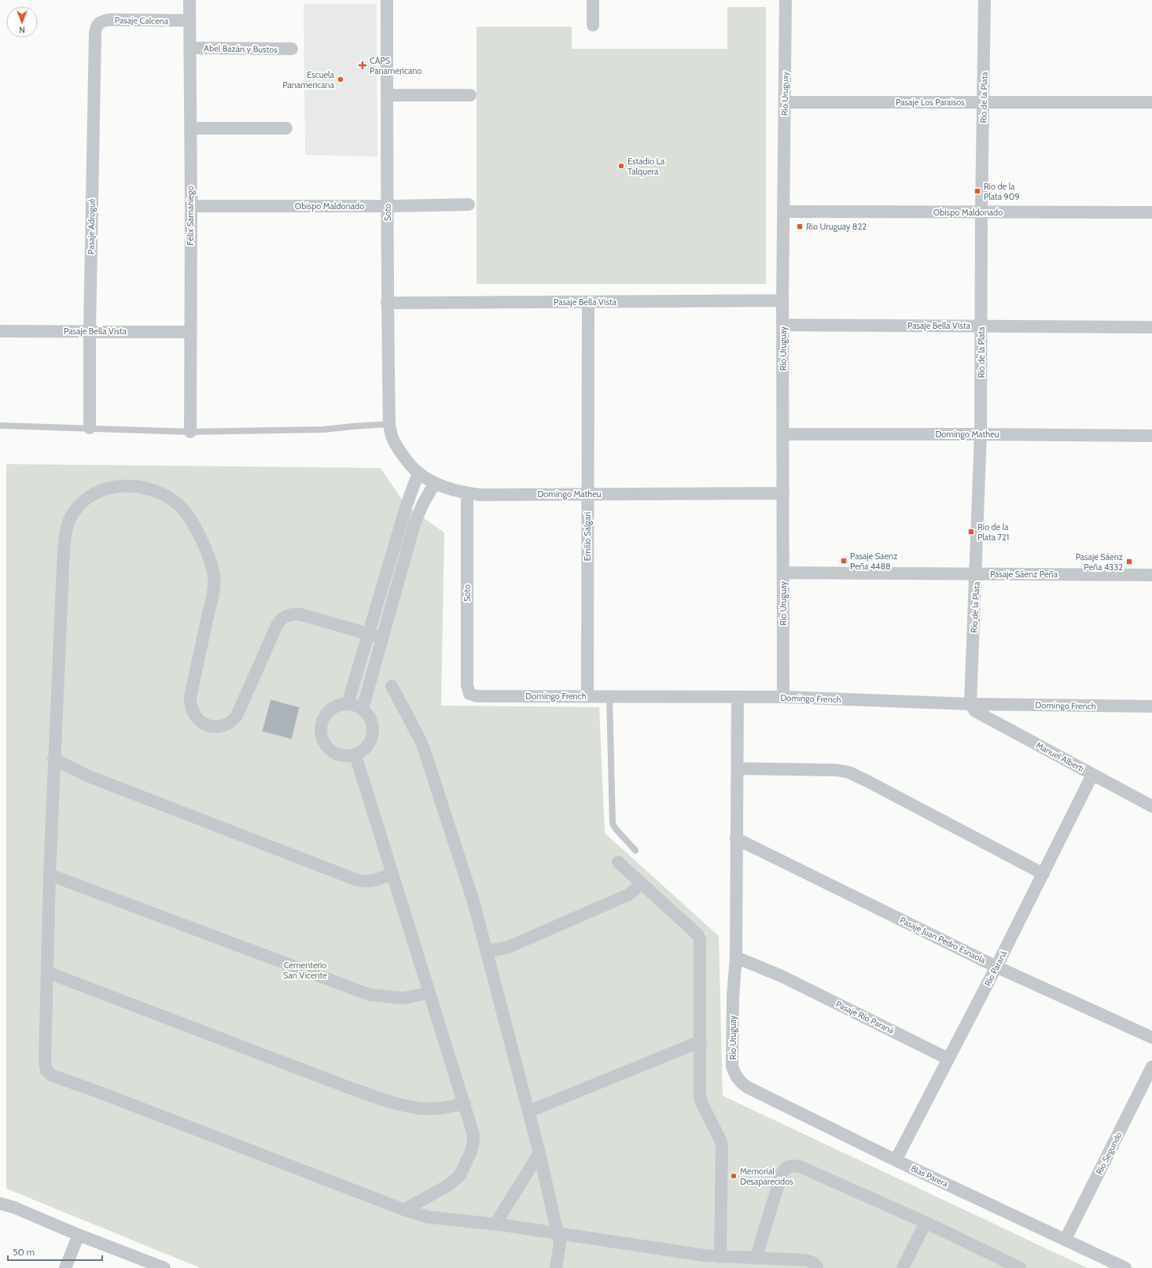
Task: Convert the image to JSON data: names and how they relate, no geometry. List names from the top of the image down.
{
  "streets": {
    "street": [
      "Pasaje Calcena",
      "Abel Bazán y Bustos",
      "Río Uruguay",
      "Río de la Plata",
      "Pasaje Los Paraisos",
      "Obispo Maldonado",
      "Soto",
      "Félix Samaniego",
      "Pasaje Adrogué",
      "Pasaje Bella Vista",
      "Domingo Matheu",
      "Emilio Salgari",
      "Pasaje Sáenz Peña",
      "Domingo French",
      "Manuel Alberti",
      "Pasaje Juan Pedro Esnaola",
      "Río Paraná",
      "Pasaje Río Paraná",
      "Río Segundo",
      "Blas Parera"
    ]
  },
  "crossings": [
    ["Pasaje Calcena", "Félix Samaniego"],
    ["Pasaje Calcena", "Pasaje Adrogué"],
    ["Abel Bazán y Bustos", "Félix Samaniego"],
    ["Río Uruguay", "Pasaje Los Paraisos"],
    ["Río Uruguay", "Obispo Maldonado"],
    ["Río Uruguay", "Pasaje Bella Vista"],
    ["Río Uruguay", "Domingo Matheu"],
    ["Río Uruguay", "Pasaje Sáenz Peña"],
    ["Río Uruguay", "Domingo French"],
    ["Río Uruguay", "Pasaje Juan Pedro Esnaola"],
    ["Río Uruguay", "Pasaje Río Paraná"],
    ["Río Uruguay", "Blas Parera"],
    ["Río de la Plata", "Pasaje Los Paraisos"],
    ["Río de la Plata", "Obispo Maldonado"],
    ["Río de la Plata", "Pasaje Bella Vista"],
    ["Río de la Plata", "Domingo Matheu"],
    ["Río de la Plata", "Pasaje Sáenz Peña"],
    ["Río de la Plata", "Domingo French"],
    ["Río de la Plata", "Manuel Alberti"],
    ["Obispo Maldonado", "Soto"],
    ["Obispo Maldonado", "Félix Samaniego"],
    ["Soto", "Pasaje Bella Vista"],
    ["Soto", "Domingo Matheu"],
    ["Soto", "Domingo French"],
    ["Félix Samaniego", "Pasaje Bella Vista"],
    ["Pasaje Adrogué", "Pasaje Bella Vista"],
    ["Pasaje Bella Vista", "Emilio Salgari"],
    ["Domingo Matheu", "Emilio Salgari"],
    ["Emilio Salgari", "Domingo French"],
    ["Domingo French", "Manuel Alberti"],
    ["Manuel Alberti", "Río Paraná"],
    ["Pasaje Juan Pedro Esnaola", "Río Paraná"],
    ["Río Paraná", "Pasaje Río Paraná"],
    ["Río Paraná", "Blas Parera"],
    ["Río Segundo", "Blas Parera"]
  ],
  "parks": ["Cementerio San Vicente"],
  "places": {
    "health": ["CAPS Panamericano"],
    "other": ["Escuela Panamericana", "Estadio La Talquera", "Memorial Desaparecidos"],
    "transit": [
      "Rio de la Plata 909",
      "Rio Uruguay 822",
      "Río de la Plata 721",
      "Pasaje Saenz Peña 4488",
      "Pasaje Sáenz Peña 4332"
    ]
  },
  "scale_bar": "50 m",
  "north": "bottom"
}
